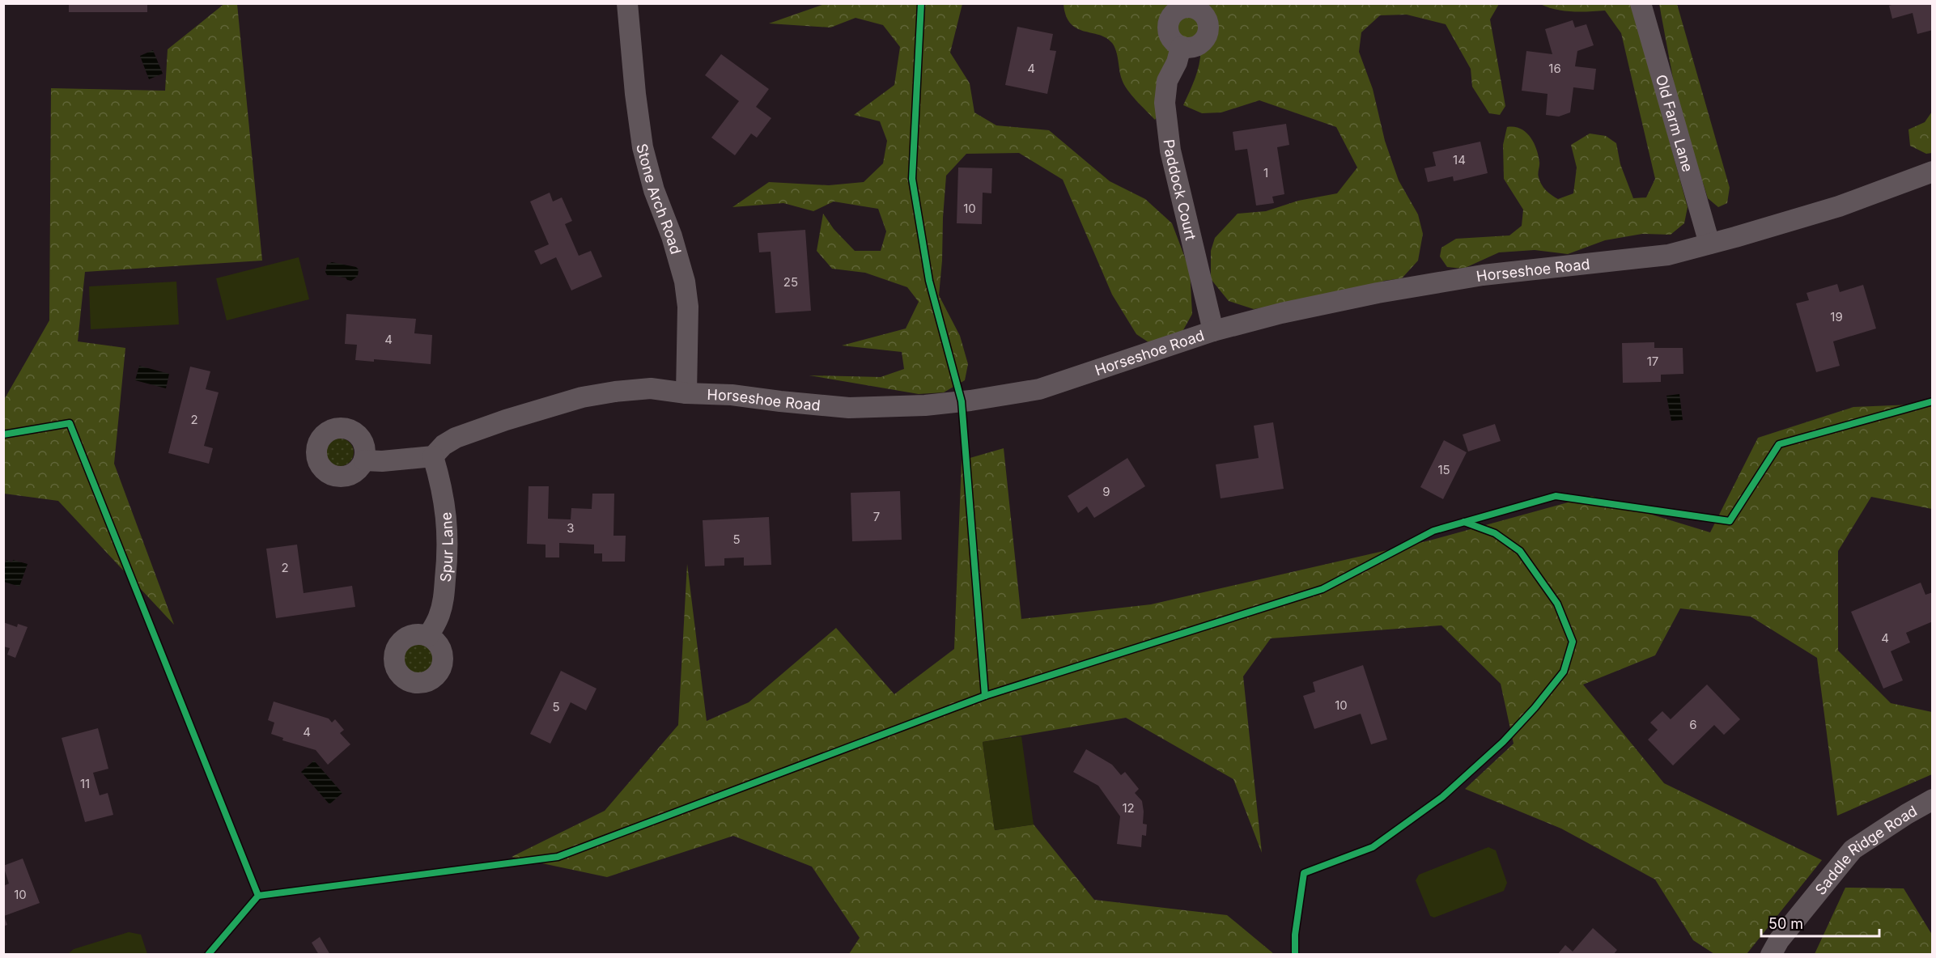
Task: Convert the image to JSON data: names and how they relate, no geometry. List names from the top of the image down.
{
  "streets": {
    "street": [
      "Old Farm Lane",
      "Paddock Court",
      "Stone Arch Road",
      "Horseshoe Road",
      "Spur Lane",
      "Saddle Ridge Road"
    ]
  },
  "crossings": [
    ["Old Farm Lane", "Horseshoe Road"],
    ["Paddock Court", "Horseshoe Road"],
    ["Stone Arch Road", "Horseshoe Road"],
    ["Horseshoe Road", "Spur Lane"]
  ],
  "house_numbers": [
    "4",
    "16",
    "14",
    "1",
    "10",
    "25",
    "19",
    "4",
    "17",
    "2",
    "15",
    "9",
    "7",
    "3",
    "5",
    "2",
    "4",
    "10",
    "5",
    "6",
    "4",
    "11",
    "12",
    "10"
  ],
  "scale_bar": "50 m"
}
